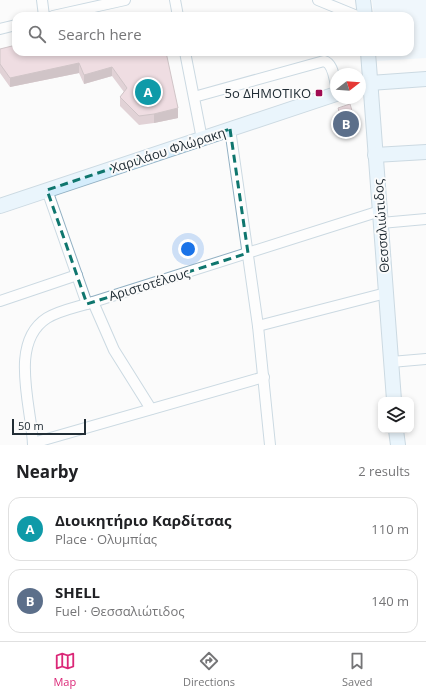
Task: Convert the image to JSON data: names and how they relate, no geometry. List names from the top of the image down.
{
  "streets": {
    "main road": ["Χαριλάου Φλώρακη", "Θεσσαλιώτιδος"],
    "street": ["Αριστοτέλους"]
  },
  "crossings": [
    ["Θεσσαλιώτιδος", "Αριστοτέλους"]
  ],
  "places": {
    "transit": ["5ο ΔΗΜΟΤΙΚΟ"]
  },
  "scale_bar": "50 m",
  "north": "right",
  "page": {
    "search": "Search here",
    "pins": ["A", "B"],
    "scale": "50 m",
    "heading": ["Nearby", "2 results"],
    "list": [
      {
        "mark": "A",
        "name": "Διοικητήριο Καρδίτσας",
        "note": "Place · Ολυμπίας",
        "value": "110 m"
      },
      {
        "mark": "B",
        "name": "SHELL",
        "note": "Fuel · Θεσσαλιώτιδος",
        "value": "140 m"
      }
    ],
    "nav": ["Map", "Directions", "Saved"]
  }
}
